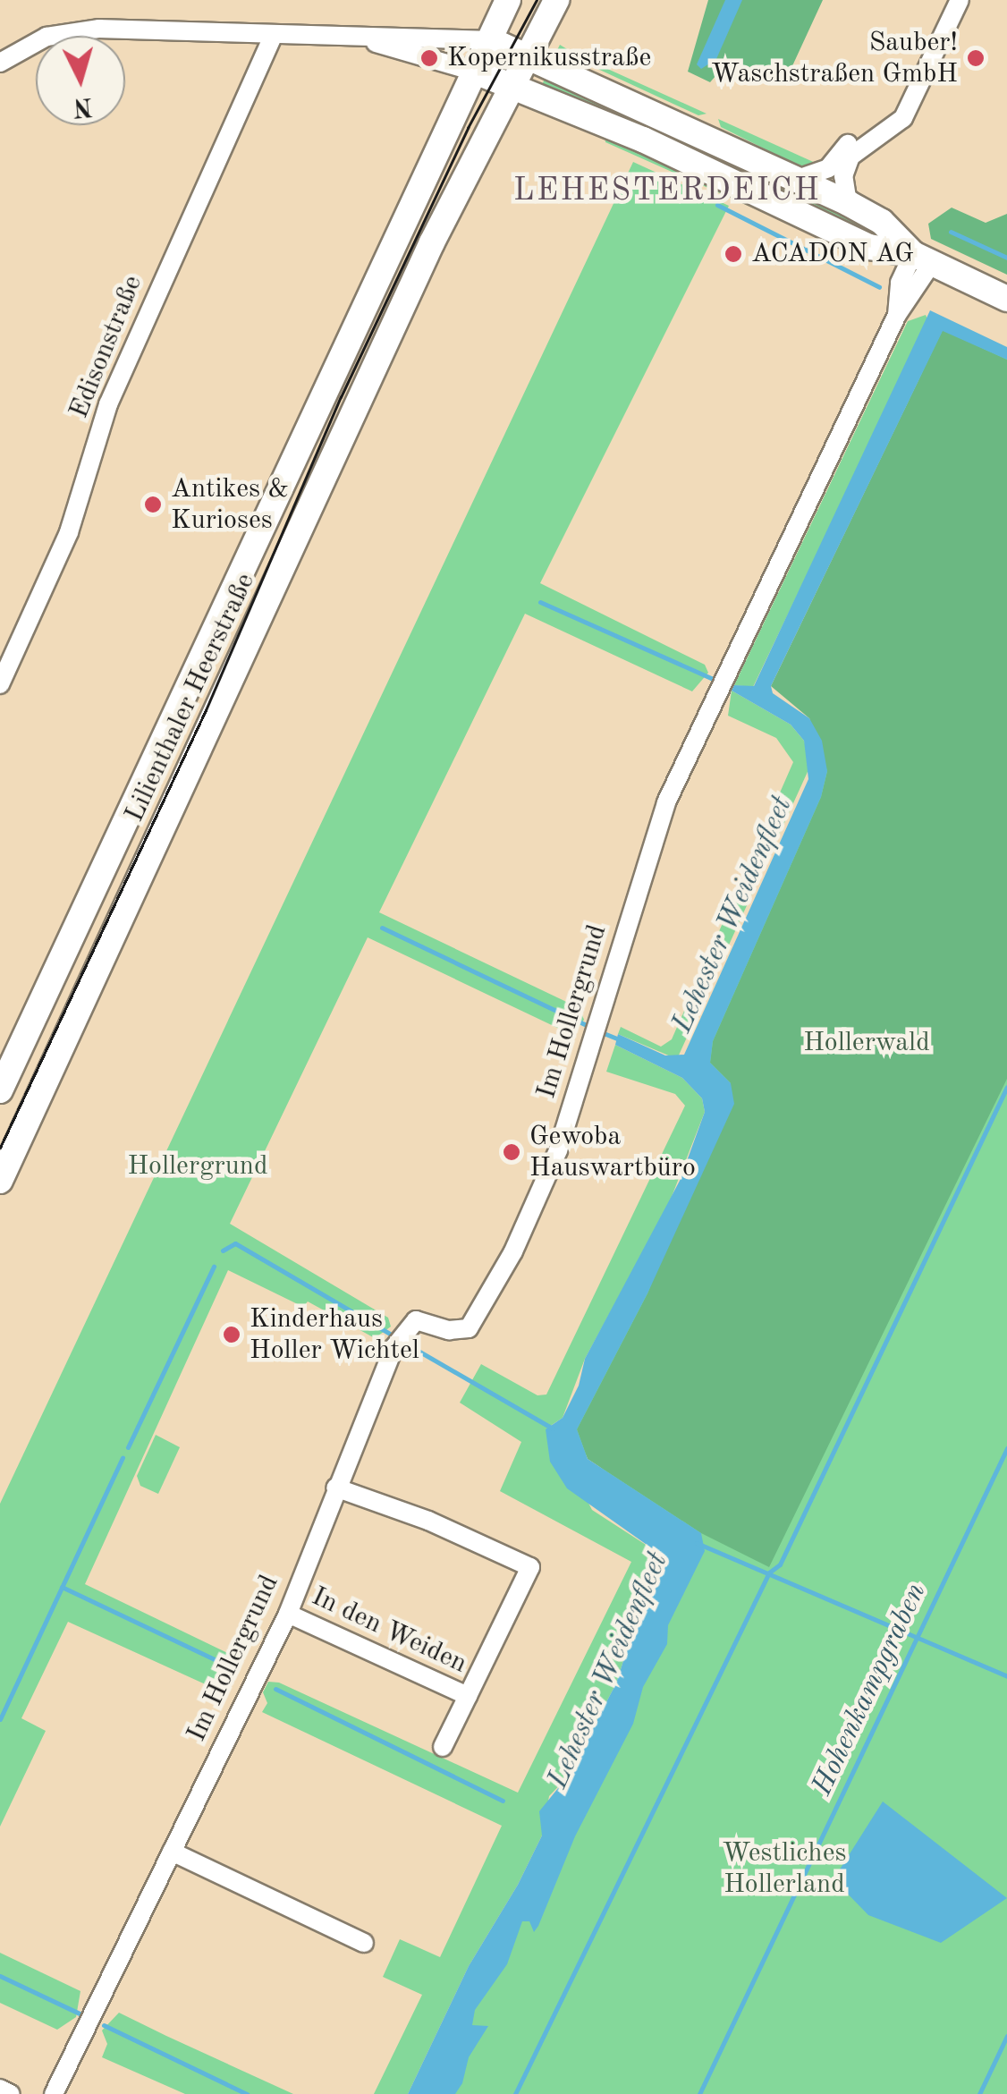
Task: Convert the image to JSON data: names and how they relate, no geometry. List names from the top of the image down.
{
  "streets": {
    "main road": ["Lilienthaler Heerstraße"],
    "street": ["Edisonstraße", "Im Hollergrund", "In den Weiden"]
  },
  "crossings": [
    ["Im Hollergrund", "In den Weiden"]
  ],
  "districts": ["LEHESTERDEICH"],
  "water": ["Lehester Weidenfleet", "Hohenkampgraben"],
  "parks": ["Hollerwald", "Hollergrund", "Westliches Hollerland"],
  "places": [
    "Kopernikusstraße",
    "Sauber! Waschstraßen GmbH",
    "ACADON AG",
    "Antikes & Kurioses",
    "Gewoba Hauswartbüro",
    "Kinderhaus Holler Wichtel"
  ],
  "north": "bottom"
}
